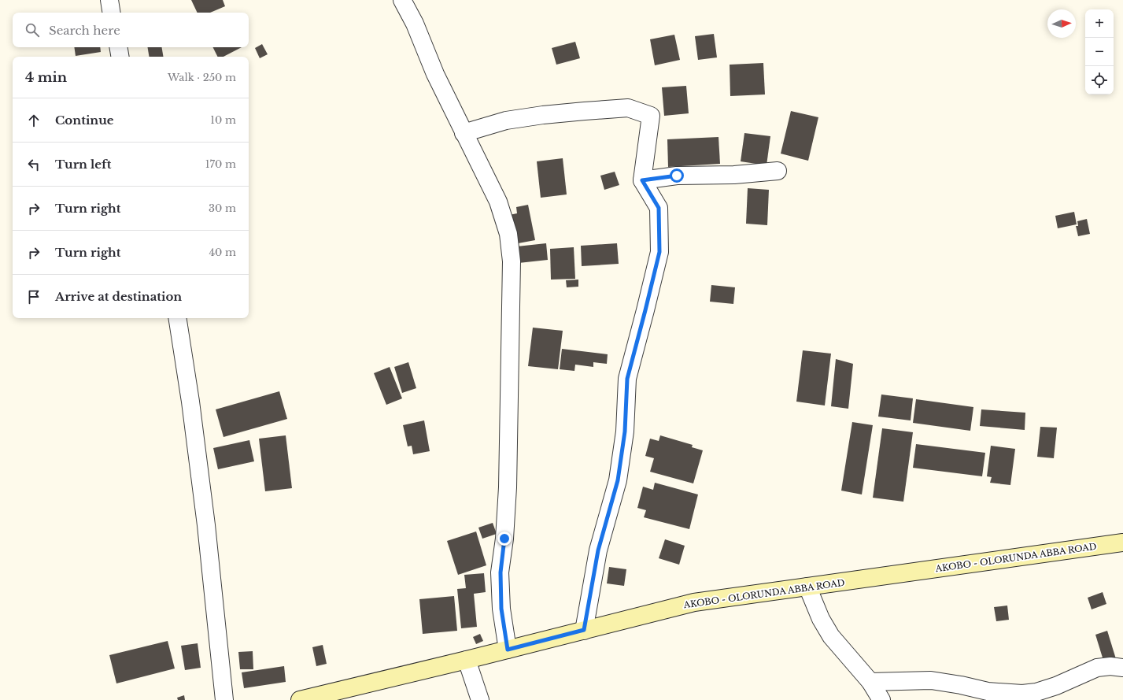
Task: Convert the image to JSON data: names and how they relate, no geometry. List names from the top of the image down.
{
  "streets": {
    "main road": ["AKOBO - OLORUNDA ABBA ROAD"]
  },
  "north": "right",
  "page": {
    "map_buttons": ["+", "−"],
    "search": "Search here",
    "heading": ["4 min", "Walk · 250 m"],
    "list": [
      ["Continue", "10 m"],
      ["Turn left", "170 m"],
      ["Turn right", "30 m"],
      ["Turn right", "40 m"],
      "Arrive at destination"
    ]
  }
}
